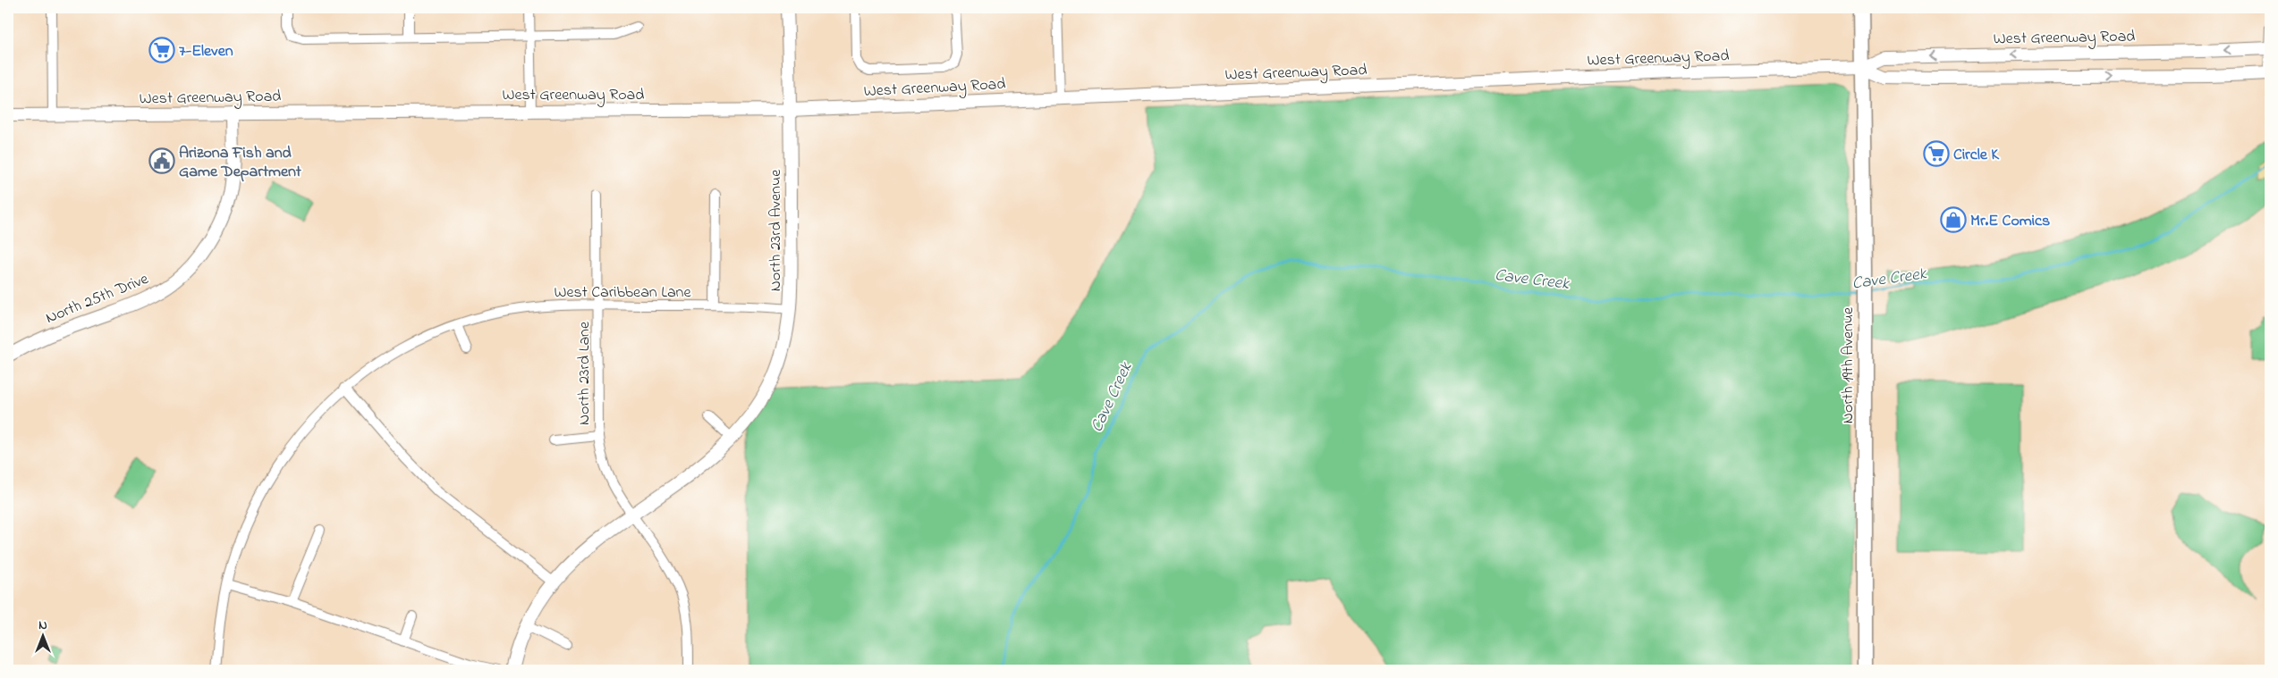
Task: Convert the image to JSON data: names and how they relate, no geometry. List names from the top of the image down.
{
  "streets": {
    "main road": [
      "West Greenway Road",
      "North 23rd Avenue",
      "North 25th Drive",
      "North 19th Avenue"
    ],
    "street": ["West Caribbean Lane", "North 23rd Lane"]
  },
  "crossings": [
    ["West Greenway Road", "North 23rd Avenue"],
    ["West Greenway Road", "North 25th Drive"],
    ["West Greenway Road", "North 19th Avenue"],
    ["North 23rd Avenue", "West Caribbean Lane"],
    ["North 23rd Avenue", "North 23rd Lane"],
    ["West Caribbean Lane", "North 23rd Lane"]
  ],
  "water": ["Cave Creek"],
  "places": {
    "supermarket": ["7-Eleven", "Circle K"],
    "public building": ["Arizona Fish and Game Department"],
    "shop": ["Mr.E Comics"]
  },
  "north": "top"
}
